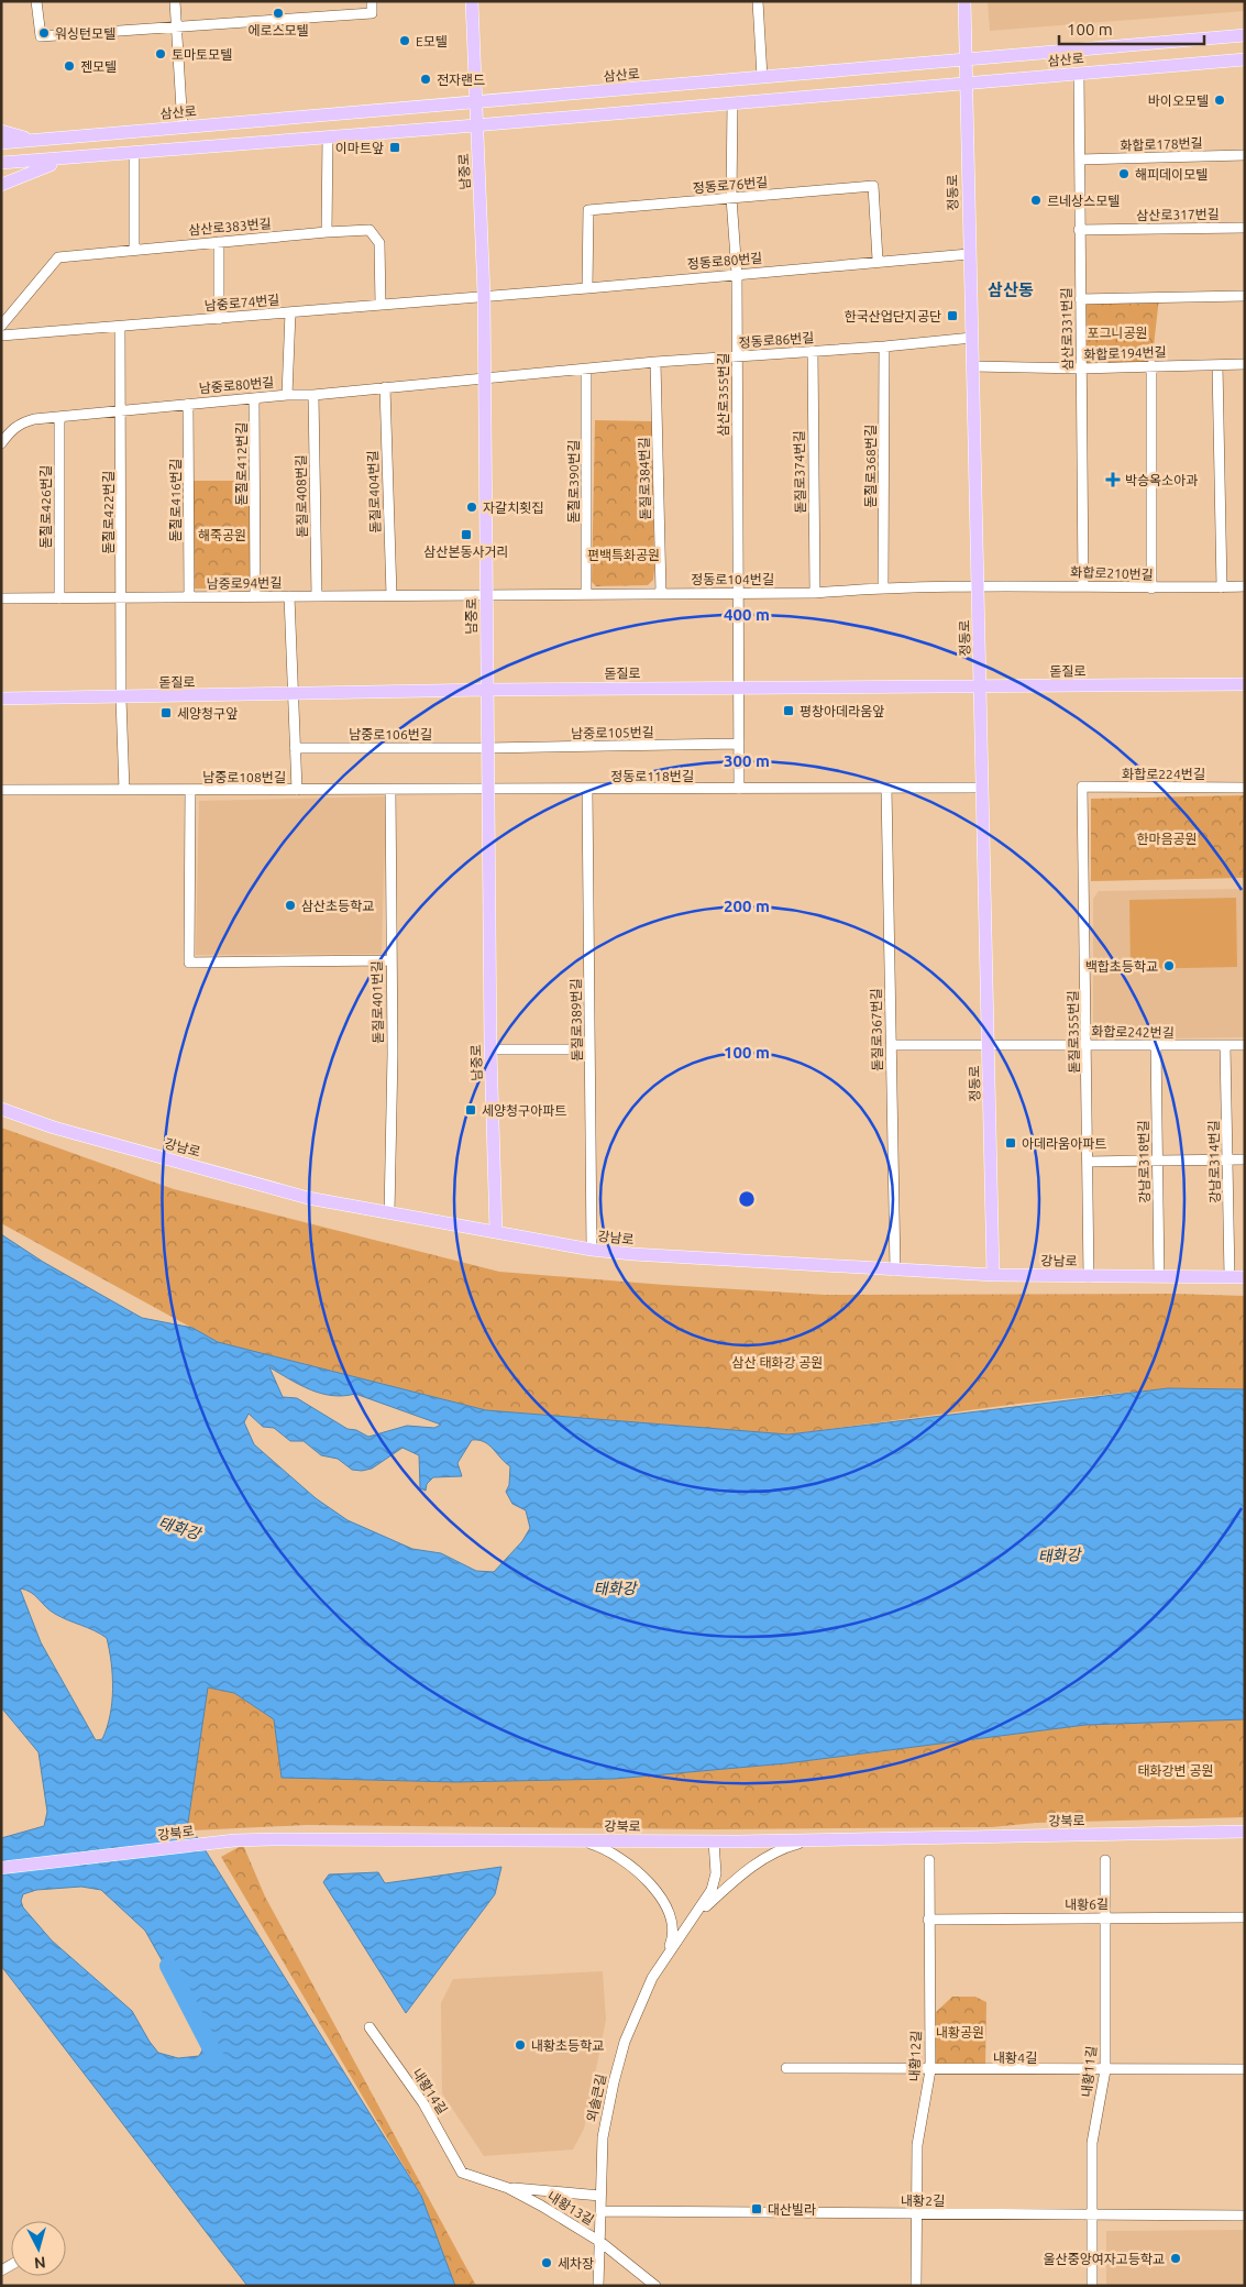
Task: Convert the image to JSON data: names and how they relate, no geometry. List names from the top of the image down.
{
  "streets": {
    "main road": [
      "삼산로",
      "남중로",
      "정동로",
      "돋질로",
      "강남로",
      "강북로"
    ],
    "street": [
      "화합로178번길",
      "정동로76번길",
      "삼산로317번길",
      "삼산로383번길",
      "정동로80번길",
      "남중로74번길",
      "삼산로331번길",
      "정동로86번길",
      "화합로194번길",
      "남중로80번길",
      "삼산로355번길",
      "돋질로412번길",
      "돋질로368번길",
      "돋질로374번길",
      "돋질로384번길",
      "돋질로390번길",
      "돋질로404번길",
      "돋질로408번길",
      "돋질로416번길",
      "돋질로426번길",
      "돋질로422번길",
      "화합로210번길",
      "정동로104번길",
      "남중로94번길",
      "남중로105번길",
      "남중로106번길",
      "화합로224번길",
      "정동로118번길",
      "남중로108번길",
      "돋질로401번길",
      "돋질로389번길",
      "돋질로367번길",
      "돋질로355번길",
      "화합로242번길",
      "강남로318번길",
      "강남로314번길",
      "내황6길",
      "내황12길",
      "내황4길",
      "내황11길",
      "내황14길",
      "외솔큰길",
      "내황2길",
      "내황13길"
    ]
  },
  "crossings": [
    ["삼산로", "남중로"],
    ["삼산로", "정동로"],
    ["삼산로", "삼산로331번길"],
    ["삼산로", "삼산로355번길"],
    ["화합로178번길", "삼산로331번길"],
    ["남중로", "정동로80번길"],
    ["남중로", "남중로74번길"],
    ["남중로", "정동로86번길"],
    ["남중로", "남중로80번길"],
    ["남중로", "정동로104번길"],
    ["남중로", "남중로94번길"],
    ["남중로", "돋질로"],
    ["남중로", "남중로105번길"],
    ["남중로", "남중로106번길"],
    ["남중로", "정동로118번길"],
    ["남중로", "남중로108번길"],
    ["남중로", "강남로"],
    ["정동로76번길", "정동로80번길"],
    ["정동로76번길", "삼산로355번길"],
    ["정동로", "정동로80번길"],
    ["정동로", "정동로86번길"],
    ["정동로", "화합로194번길"],
    ["정동로", "화합로210번길"],
    ["정동로", "정동로104번길"],
    ["정동로", "돋질로"],
    ["정동로", "정동로118번길"],
    ["정동로", "화합로242번길"],
    ["정동로", "강남로"],
    ["삼산로317번길", "삼산로331번길"],
    ["삼산로383번길", "남중로74번길"],
    ["정동로80번길", "남중로74번길"],
    ["정동로80번길", "삼산로355번길"],
    ["남중로74번길", "돋질로422번길"],
    ["삼산로331번길", "화합로194번길"],
    ["삼산로331번길", "화합로210번길"],
    ["정동로86번길", "남중로80번길"],
    ["정동로86번길", "삼산로355번길"],
    ["정동로86번길", "돋질로368번길"],
    ["정동로86번길", "돋질로374번길"],
    ["정동로86번길", "돋질로384번길"],
    ["정동로86번길", "돋질로390번길"],
    ["남중로80번길", "돋질로412번길"],
    ["남중로80번길", "돋질로404번길"],
    ["남중로80번길", "돋질로408번길"],
    ["남중로80번길", "돋질로416번길"],
    ["남중로80번길", "돋질로426번길"],
    ["남중로80번길", "돋질로422번길"],
    ["삼산로355번길", "정동로104번길"],
    ["삼산로355번길", "돋질로"],
    ["삼산로355번길", "남중로105번길"],
    ["삼산로355번길", "정동로118번길"],
    ["돋질로412번길", "남중로94번길"],
    ["돋질로368번길", "정동로104번길"],
    ["돋질로374번길", "정동로104번길"],
    ["돋질로384번길", "정동로104번길"],
    ["돋질로390번길", "정동로104번길"],
    ["돋질로404번길", "남중로94번길"],
    ["돋질로408번길", "남중로94번길"],
    ["돋질로416번길", "남중로94번길"],
    ["돋질로426번길", "남중로94번길"],
    ["돋질로422번길", "남중로94번길"],
    ["돋질로422번길", "돋질로"],
    ["돋질로422번길", "남중로108번길"],
    ["화합로210번길", "정동로104번길"],
    ["정동로104번길", "남중로94번길"],
    ["남중로105번길", "남중로106번길"],
    ["화합로224번길", "돋질로355번길"],
    ["정동로118번길", "남중로108번길"],
    ["정동로118번길", "돋질로389번길"],
    ["정동로118번길", "돋질로367번길"],
    ["남중로108번길", "돋질로401번길"],
    ["돋질로401번길", "강남로"],
    ["돋질로389번길", "강남로"],
    ["돋질로367번길", "화합로242번길"],
    ["돋질로367번길", "강남로"],
    ["돋질로355번길", "화합로242번길"],
    ["돋질로355번길", "강남로"],
    ["화합로242번길", "강남로318번길"],
    ["화합로242번길", "강남로314번길"],
    ["강남로", "강남로318번길"],
    ["강남로", "강남로314번길"],
    ["강북로", "외솔큰길"],
    ["내황6길", "내황12길"],
    ["내황6길", "내황11길"],
    ["내황12길", "내황4길"],
    ["내황12길", "내황2길"],
    ["내황4길", "내황11길"],
    ["내황11길", "내황2길"],
    ["내황14길", "내황13길"],
    ["외솔큰길", "내황2길"],
    ["외솔큰길", "내황13길"]
  ],
  "districts": ["삼산동"],
  "water": ["태화강"],
  "parks": [
    "포그니공원",
    "해죽공원",
    "편백특화공원",
    "한마음공원",
    "삼산 태화강 공원",
    "태화강변 공원",
    "내황공원"
  ],
  "places": {
    "other": [
      "에로스모텔",
      "워싱턴모텔",
      "E모텔",
      "토마토모텔",
      "젠모텔",
      "전자랜드",
      "바이오모텔",
      "해피데이모텔",
      "르네상스모텔",
      "자갈치횟집",
      "삼산초등학교",
      "백합초등학교",
      "내황초등학교",
      "울산중앙여자고등학교",
      "세차장"
    ],
    "transit": [
      "이마트앞",
      "한국산업단지공단",
      "삼산본동사거리",
      "평창아데라움앞",
      "세양청구앞",
      "세양청구아파트",
      "아데라움아파트",
      "대산빌라"
    ],
    "health": ["박승옥소아과"]
  },
  "scale_bar": "100 m",
  "north": "bottom",
  "rings": [
    "400 m",
    "300 m",
    "200 m",
    "100 m"
  ]
}
